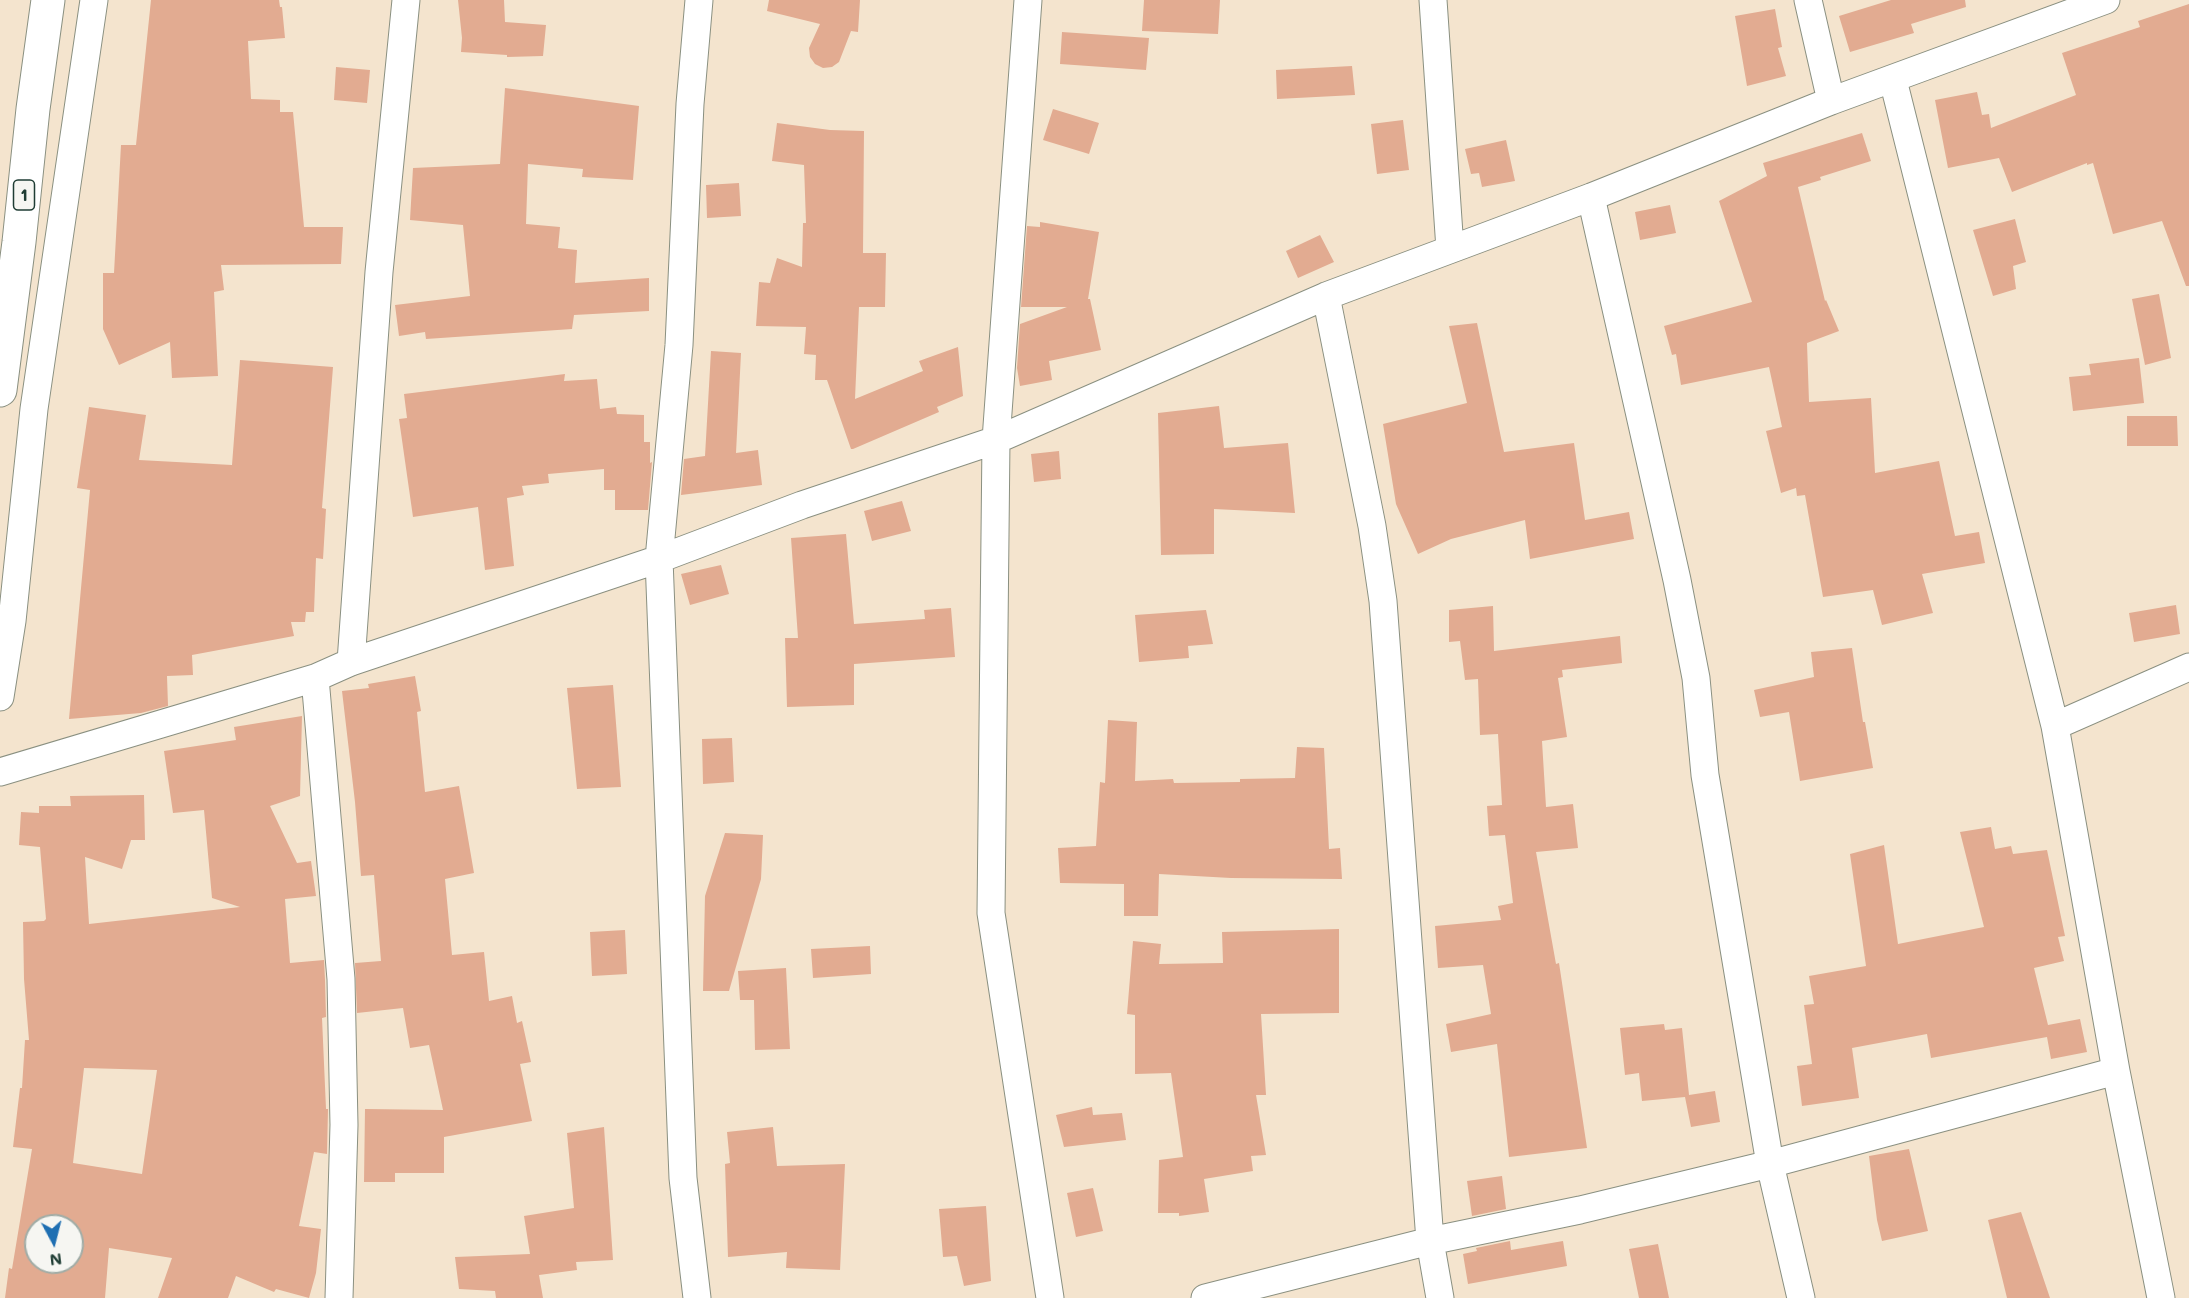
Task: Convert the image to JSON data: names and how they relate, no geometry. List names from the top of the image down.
{
  "streets": {
    "main road": ["1"]
  },
  "north": "bottom"
}
